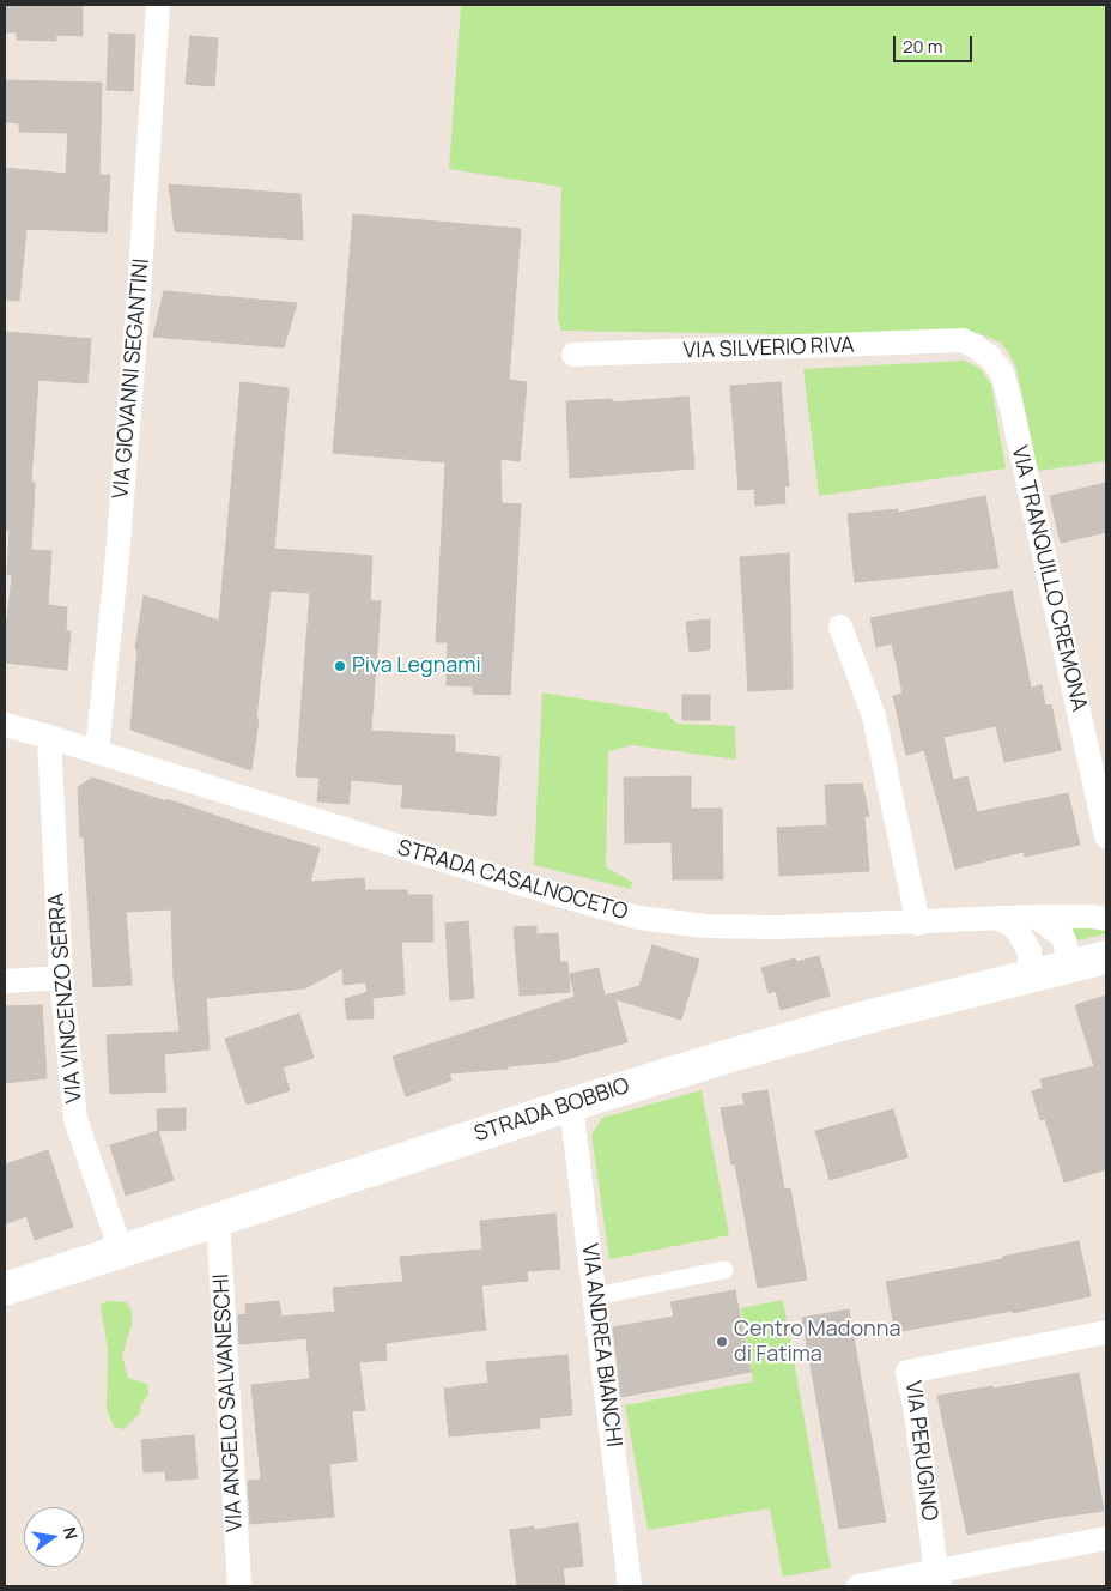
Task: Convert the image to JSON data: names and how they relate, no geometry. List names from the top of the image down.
{
  "streets": {
    "main road": ["STRADA BOBBIO"],
    "street": [
      "VIA SILVERIO RIVA",
      "VIA GIOVANNI SEGANTINI",
      "VIA TRANQUILLO CREMONA",
      "STRADA CASALNOCETO",
      "VIA VINCENZO SERRA",
      "VIA ANDREA BIANCHI",
      "VIA ANGELO SALVANESCHI",
      "VIA PERUGINO"
    ]
  },
  "crossings": [
    ["VIA SILVERIO RIVA", "VIA TRANQUILLO CREMONA"],
    ["VIA GIOVANNI SEGANTINI", "STRADA CASALNOCETO"],
    ["STRADA CASALNOCETO", "VIA VINCENZO SERRA"],
    ["VIA VINCENZO SERRA", "STRADA BOBBIO"],
    ["STRADA BOBBIO", "VIA ANDREA BIANCHI"],
    ["STRADA BOBBIO", "VIA ANGELO SALVANESCHI"]
  ],
  "places": ["Piva Legnami", "Centro Madonna di Fatima"],
  "scale_bar": "20 m",
  "north": "right"
}
